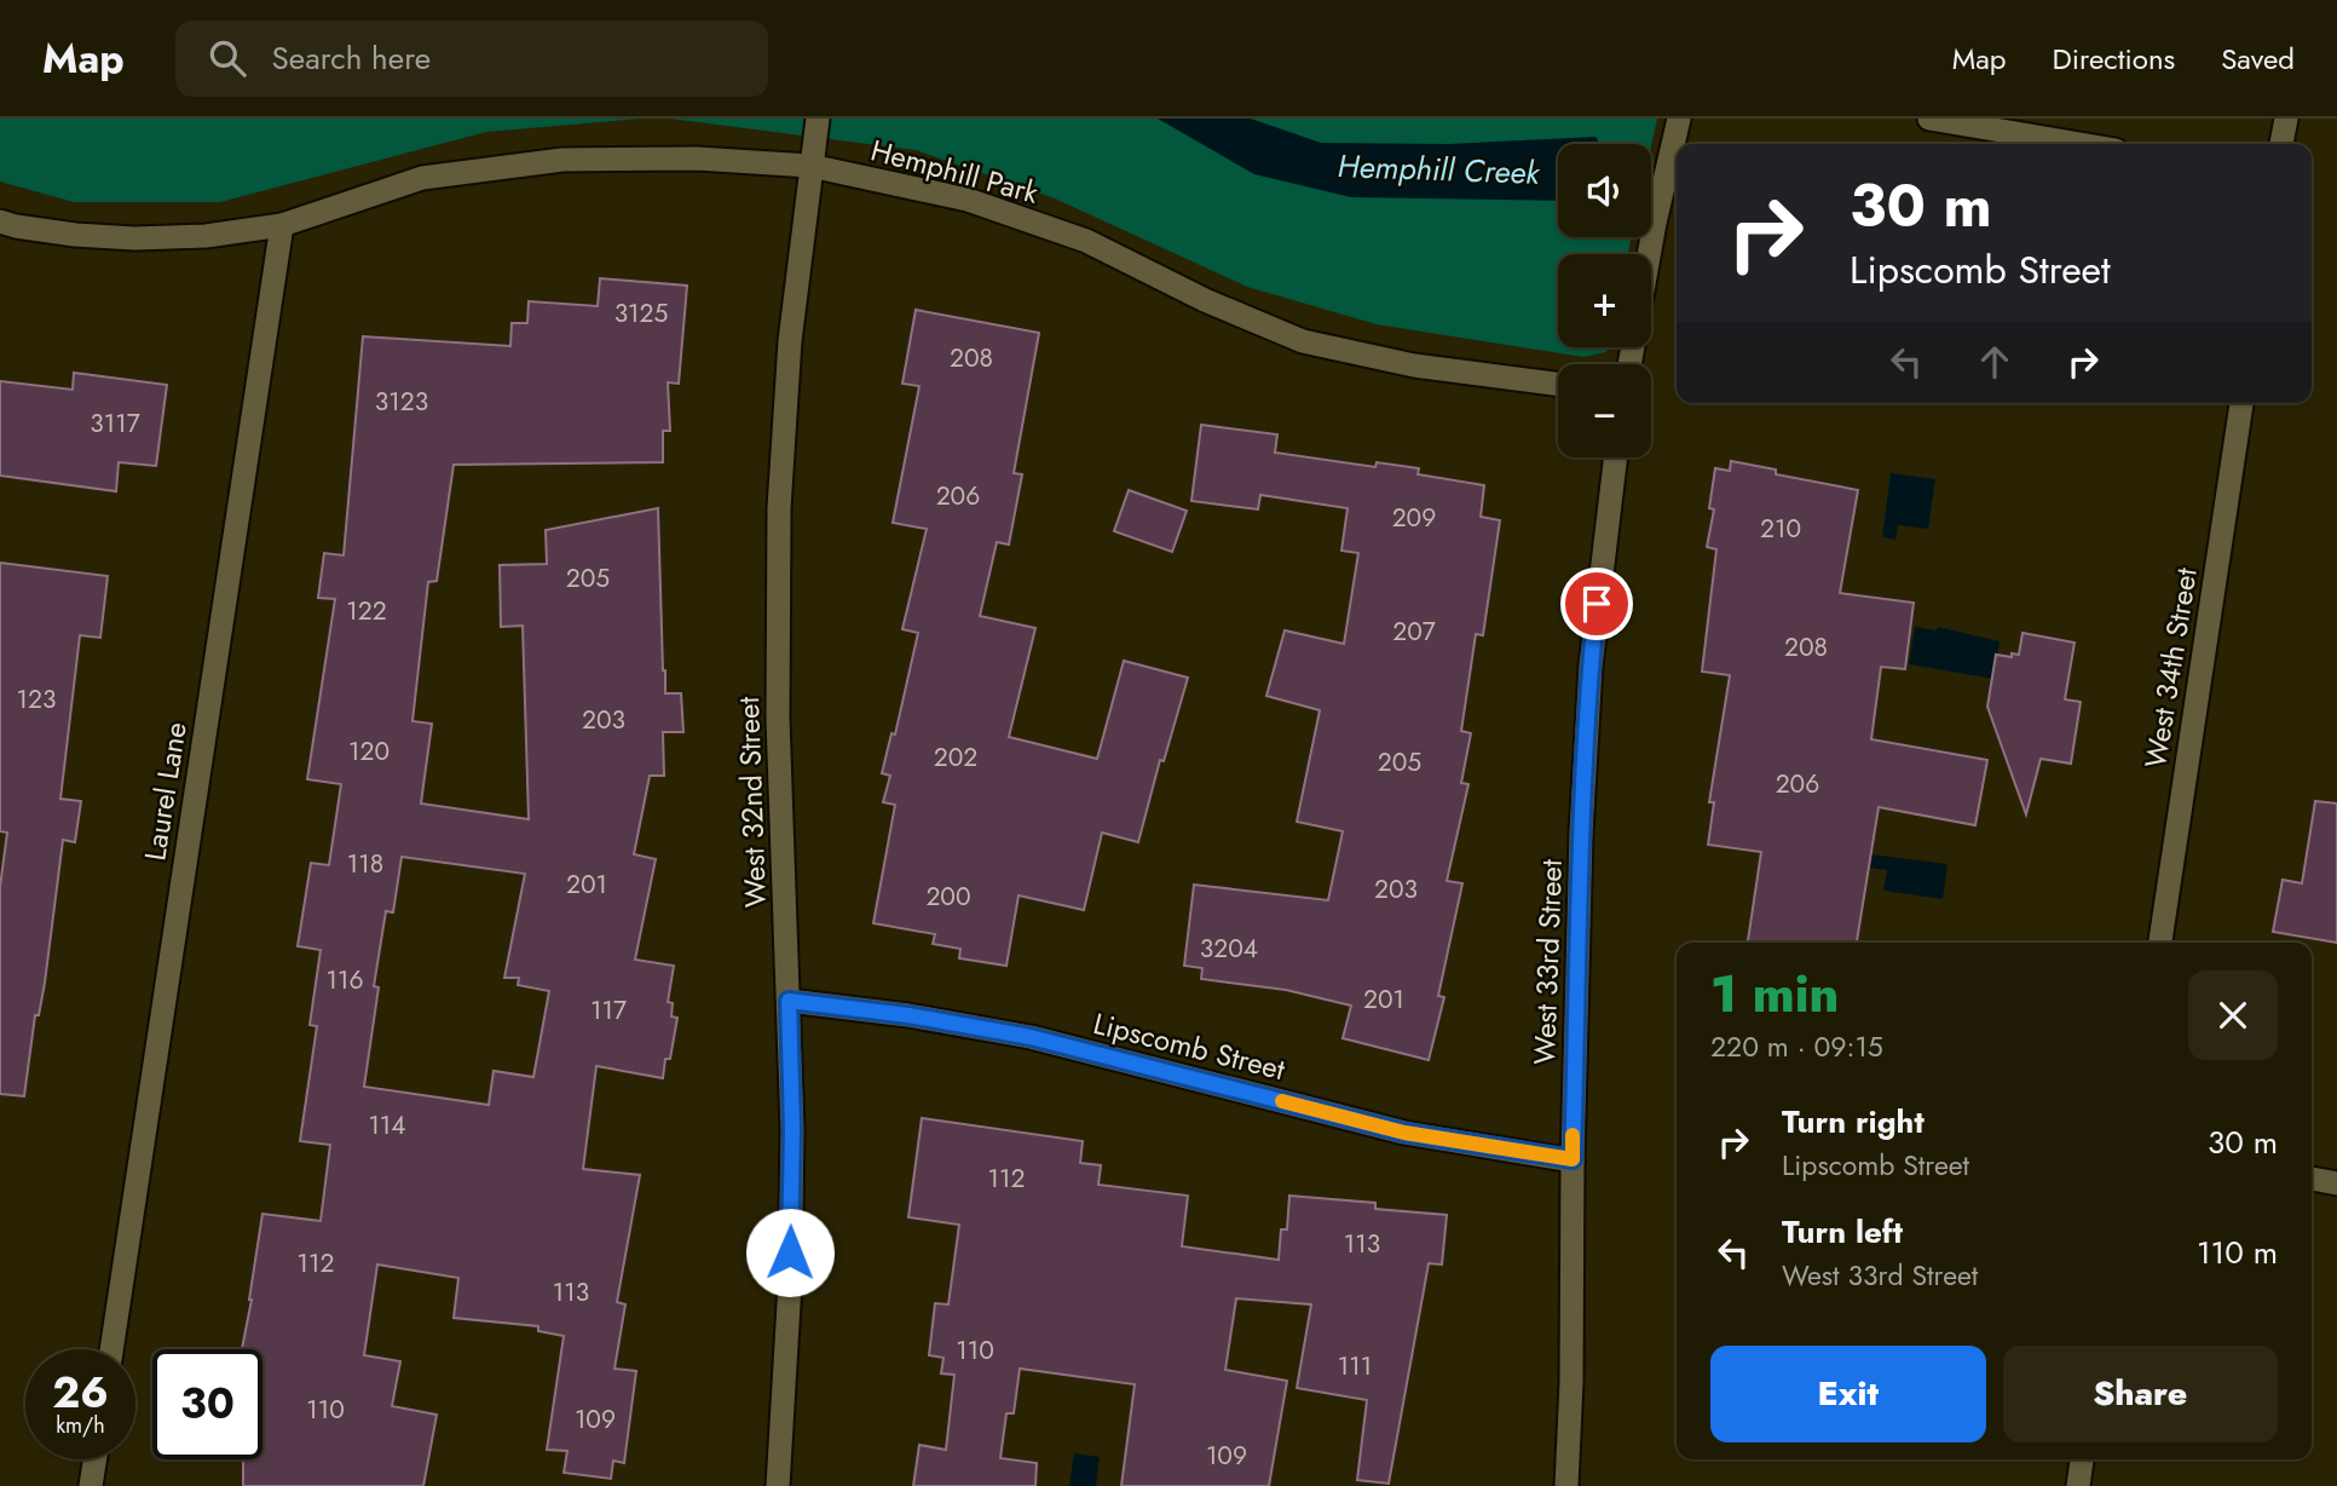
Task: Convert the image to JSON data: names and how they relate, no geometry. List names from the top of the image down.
{
  "streets": {
    "street": [
      "Hemphill Park",
      "West 34th Street",
      "Laurel Lane",
      "West 32nd Street",
      "West 33rd Street",
      "Lipscomb Street"
    ]
  },
  "crossings": [
    ["Hemphill Park", "Laurel Lane"],
    ["Hemphill Park", "West 32nd Street"],
    ["West 32nd Street", "Lipscomb Street"],
    ["West 33rd Street", "Lipscomb Street"]
  ],
  "water": ["Hemphill Creek"],
  "house_numbers": [
    "3125",
    "208",
    "3123",
    "3117",
    "206",
    "209",
    "210",
    "205",
    "122",
    "207",
    "208",
    "123",
    "203",
    "120",
    "202",
    "205",
    "206",
    "118",
    "201",
    "203",
    "200",
    "3204",
    "116",
    "201",
    "117",
    "114",
    "112",
    "113",
    "112",
    "113",
    "110",
    "111",
    "110",
    "109",
    "109"
  ],
  "page": {
    "header": "Map",
    "search": "Search here",
    "nav": ["Map", "Directions", "Saved"],
    "map_buttons": ["+", "−"],
    "turn": ["30 m", "Lipscomb Street"],
    "heading": ["1 min", "220 m · 09:15"],
    "list": [
      {
        "name": "Turn right",
        "note": "Lipscomb Street",
        "value": "30 m"
      },
      {
        "name": "Turn left",
        "note": "West 33rd Street",
        "value": "110 m"
      }
    ],
    "buttons": ["Exit", "Share"],
    "speed": "26 km/h",
    "limit": "30"
  }
}
